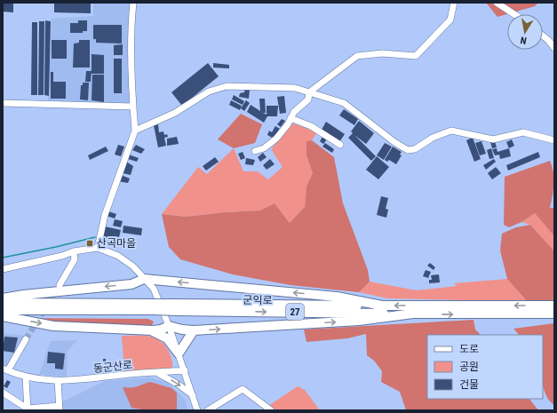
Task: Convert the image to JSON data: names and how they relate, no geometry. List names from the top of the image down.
{
  "streets": {
    "highway": ["군익로", "27"],
    "street": ["동군산로"]
  },
  "places": {
    "transit": ["산곡마을"]
  },
  "legend": ["도로", "공원", "건물"],
  "north": "bottom"
}
